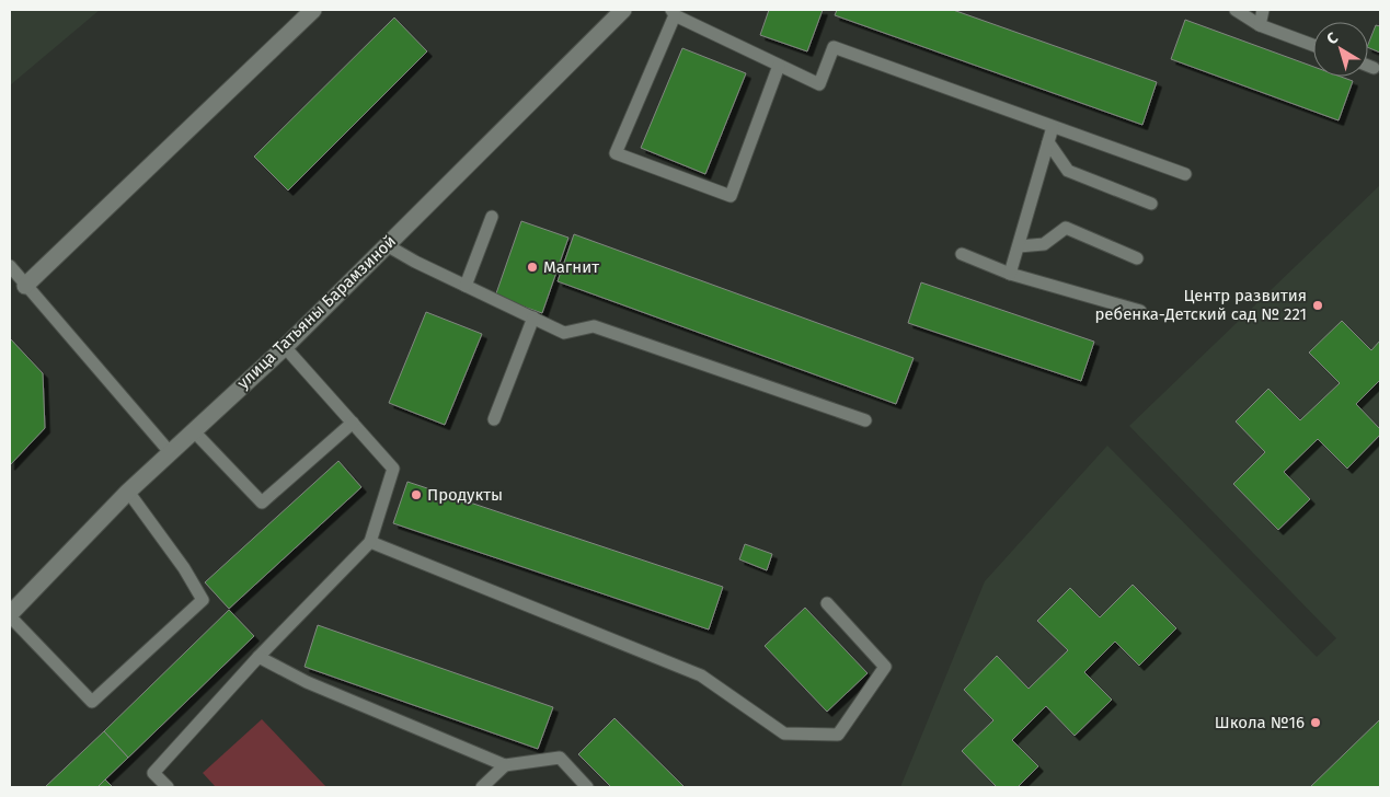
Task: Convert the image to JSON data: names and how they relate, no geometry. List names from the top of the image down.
{
  "streets": {
    "street": ["улица Татьяны Барамзиной"]
  },
  "places": [
    "Магнит",
    "Центр развития ребенка-Детский сад № 221",
    "Продукты",
    "Школа №16"
  ],
  "north": "top left"
}
